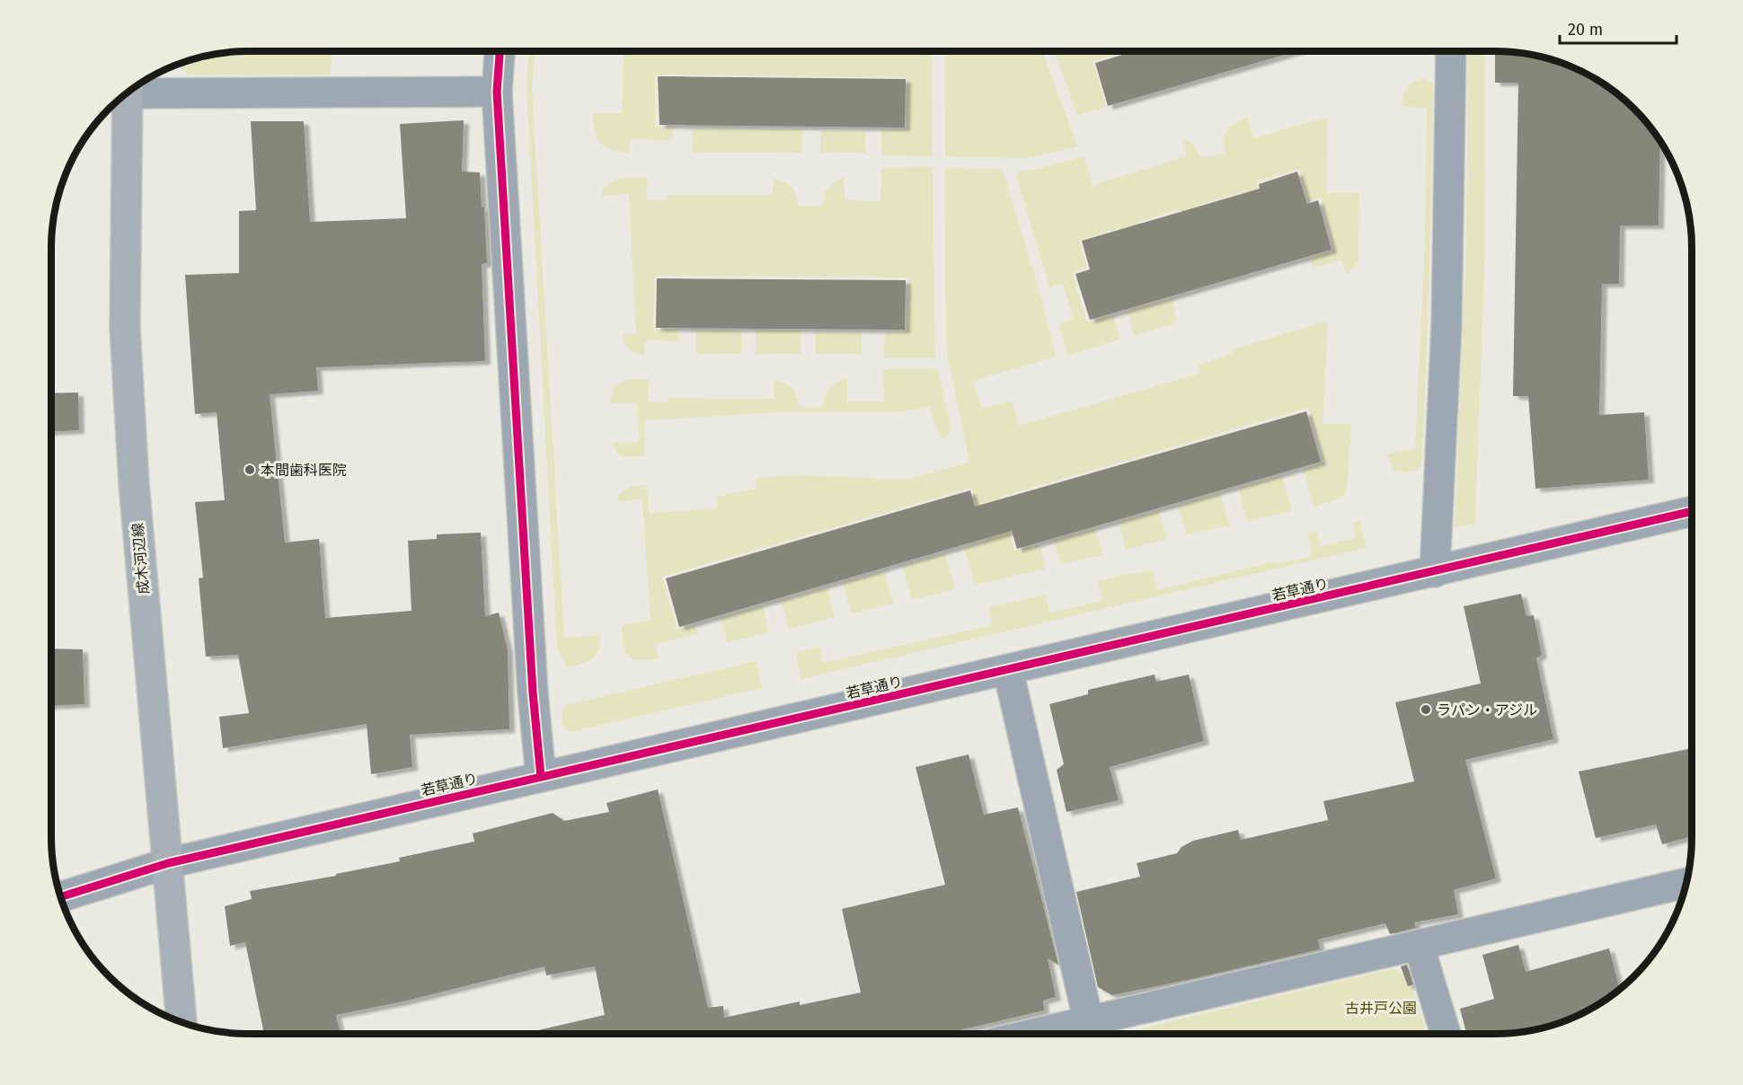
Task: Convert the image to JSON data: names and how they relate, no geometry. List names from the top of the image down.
{
  "streets": {
    "main road": ["成木河辺線"],
    "street": ["若草通り"]
  },
  "crossings": [
    ["成木河辺線", "若草通り"]
  ],
  "parks": ["古井戸公園"],
  "places": ["本間歯科医院", "ラパン・アジル"],
  "scale_bar": "20 m"
}
